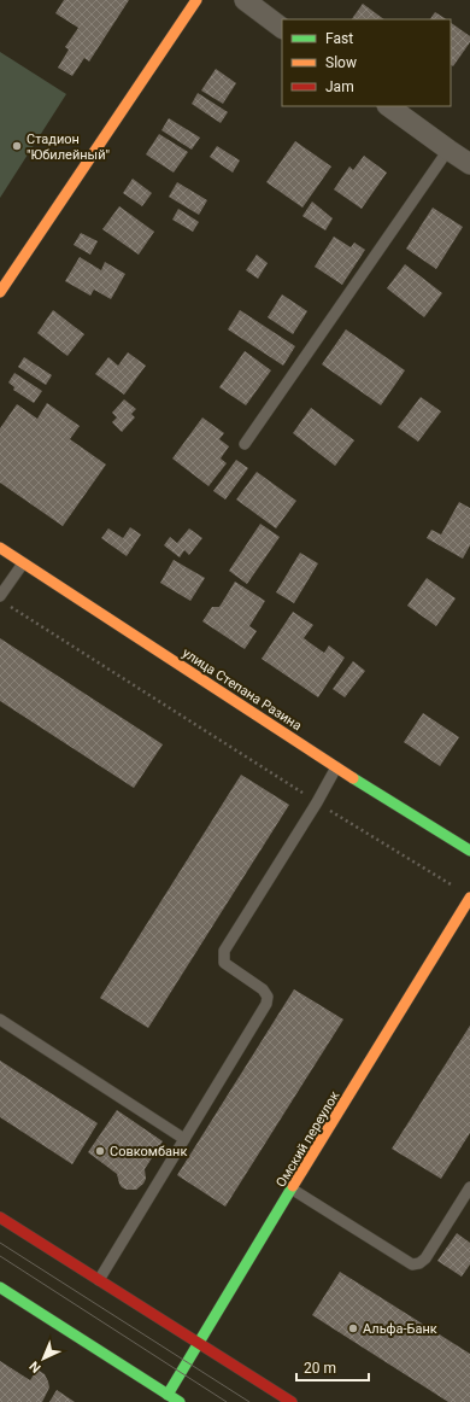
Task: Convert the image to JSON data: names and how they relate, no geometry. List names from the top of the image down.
{
  "streets": {
    "street": ["улица Степана Разина", "Омский переулок"]
  },
  "places": ["Стадион \"Юбилейный\"", "Совкомбанк", "Альфа-Банк"],
  "legend": ["Fast", "Slow", "Jam"],
  "scale_bar": "20 m",
  "north": "bottom left"
}
